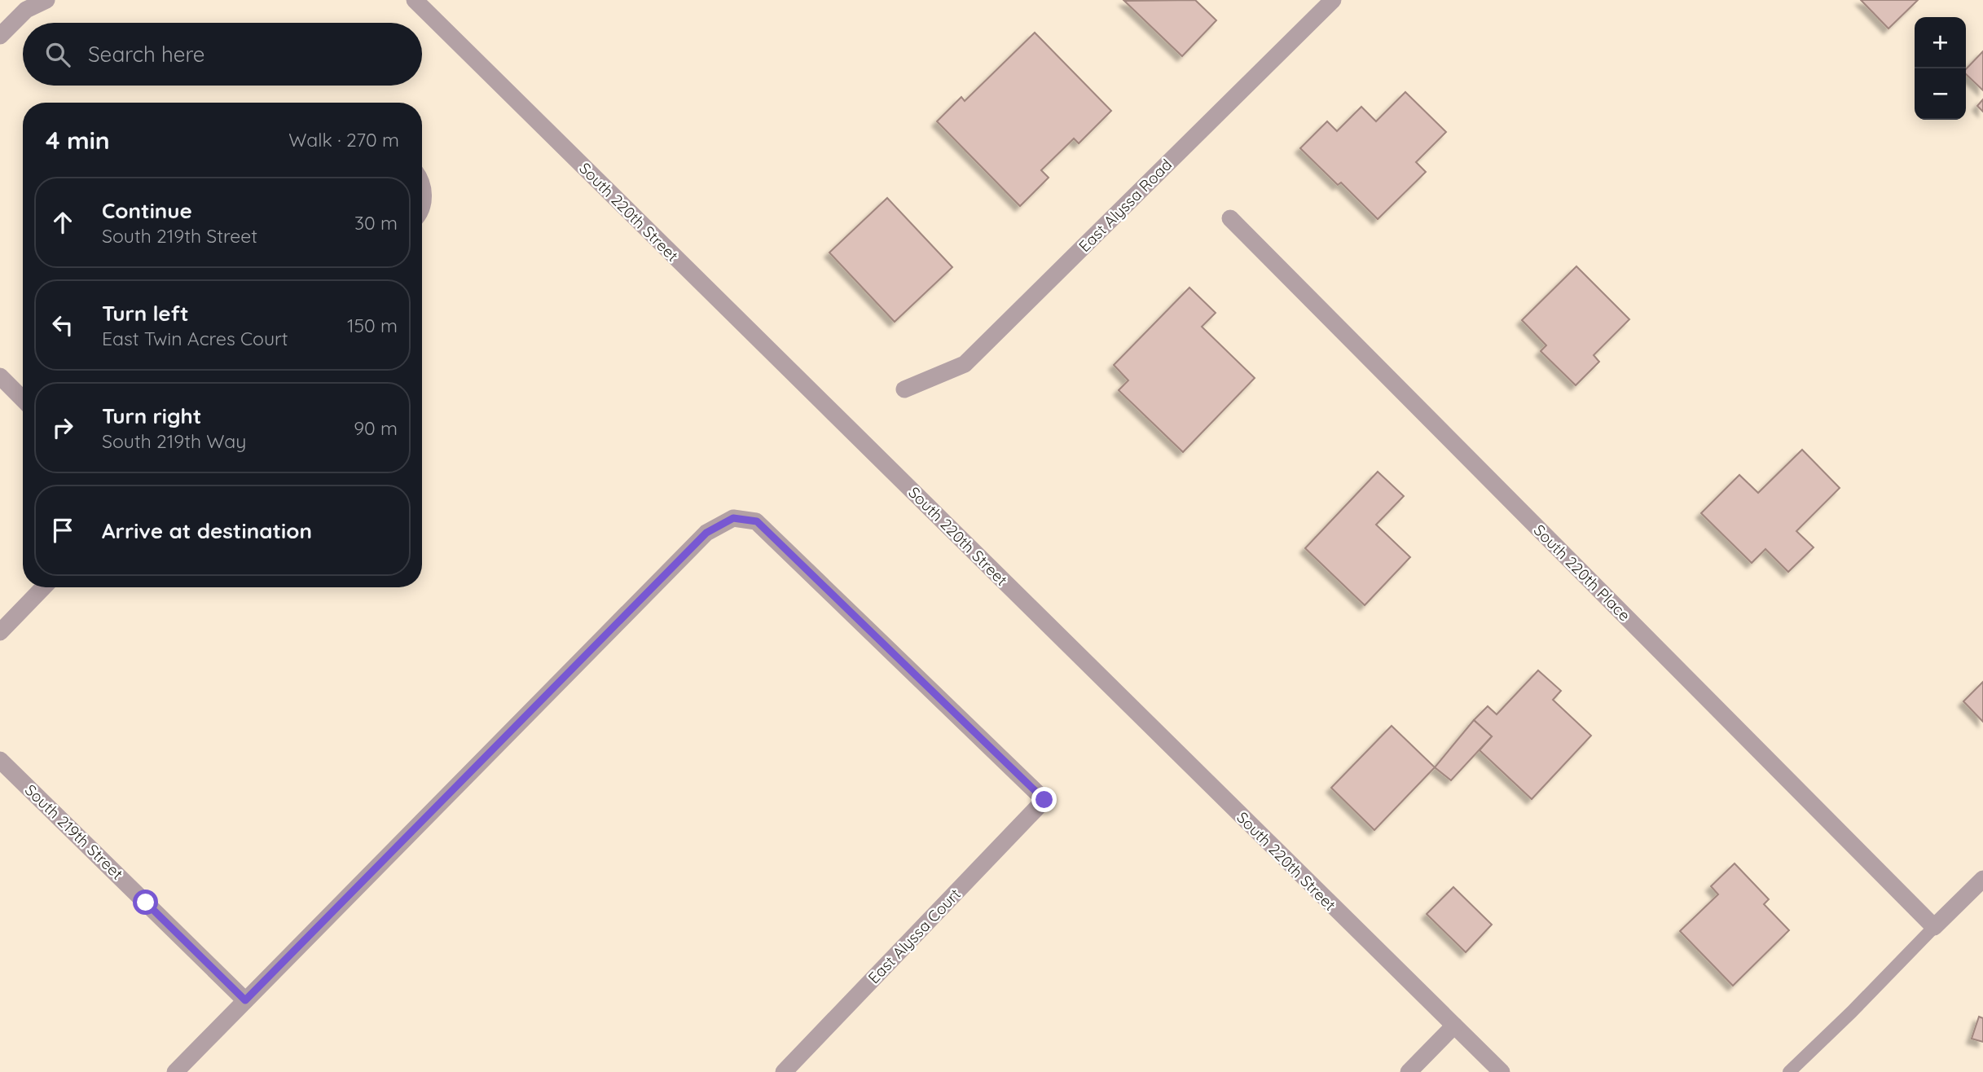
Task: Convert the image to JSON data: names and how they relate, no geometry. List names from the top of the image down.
{
  "streets": {
    "street": [
      "East Alyssa Road",
      "South 220th Street",
      "South 220th Place",
      "South 219th Street",
      "East Alyssa Court"
    ]
  },
  "crossings": [
    ["South 219th Street", "East Alyssa Court"]
  ],
  "page": {
    "map_buttons": ["+", "−"],
    "search": "Search here",
    "heading": ["4 min", "Walk · 270 m"],
    "list": [
      ["Continue", "South 219th Street", "30 m"],
      ["Turn left", "East Twin Acres Court", "150 m"],
      ["Turn right", "South 219th Way", "90 m"],
      "Arrive at destination"
    ]
  }
}
